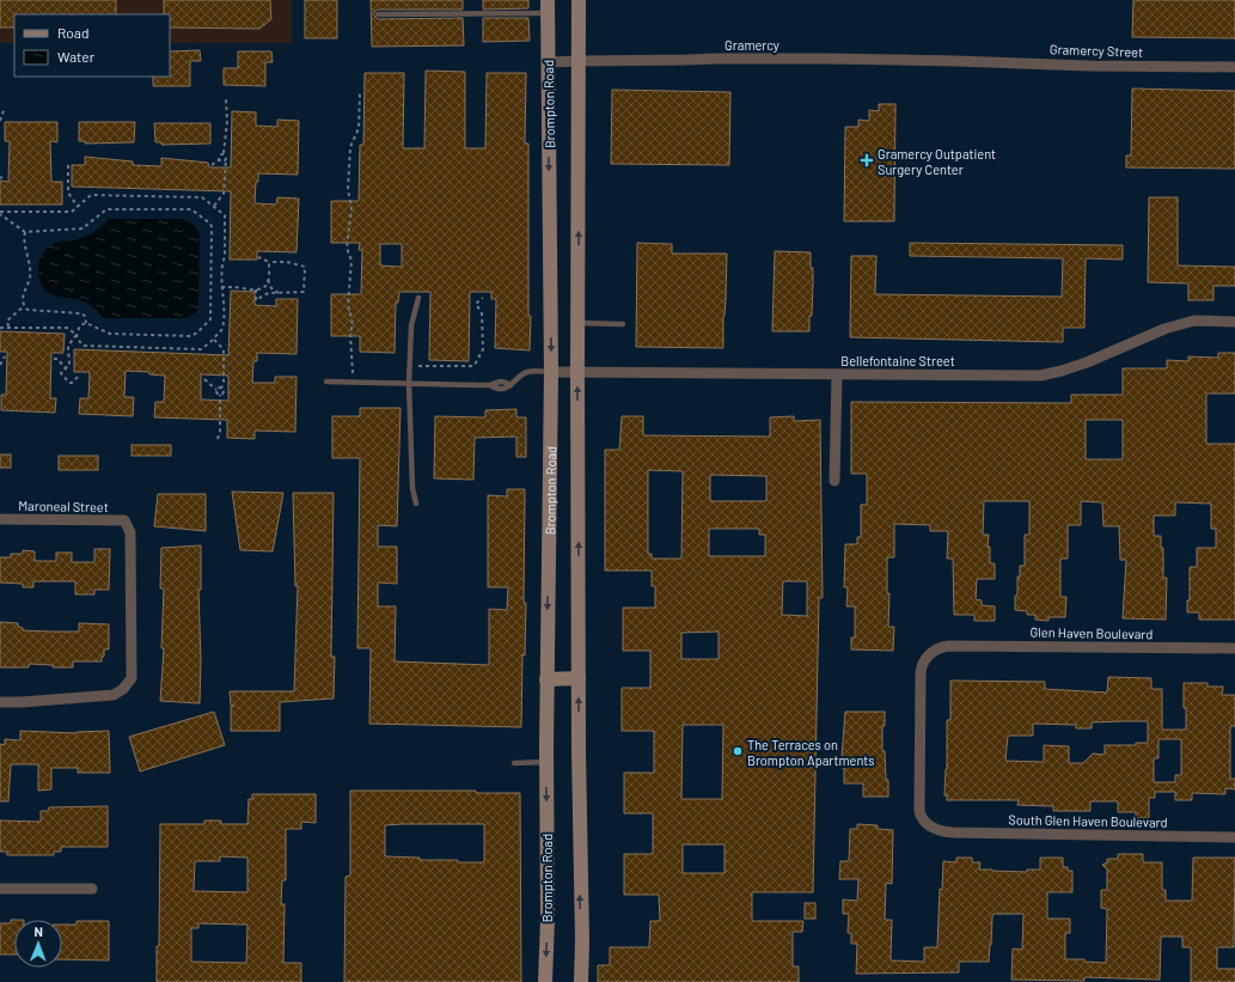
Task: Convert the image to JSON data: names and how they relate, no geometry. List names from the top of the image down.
{
  "streets": {
    "street": [
      "Gramercy",
      "Gramercy Street",
      "Brompton Road",
      "Bellefontaine Street",
      "Maroneal Street",
      "Glen Haven Boulevard",
      "South Glen Haven Boulevard"
    ]
  },
  "crossings": [
    ["Gramercy", "Gramercy Street"],
    ["Gramercy", "Brompton Road"],
    ["Brompton Road", "Bellefontaine Street"],
    ["Glen Haven Boulevard", "South Glen Haven Boulevard"]
  ],
  "places": {
    "health": ["Gramercy Outpatient Surgery Center"],
    "other": ["The Terraces on Brompton Apartments"]
  },
  "legend": ["Road", "Water"],
  "north": "top"
}
